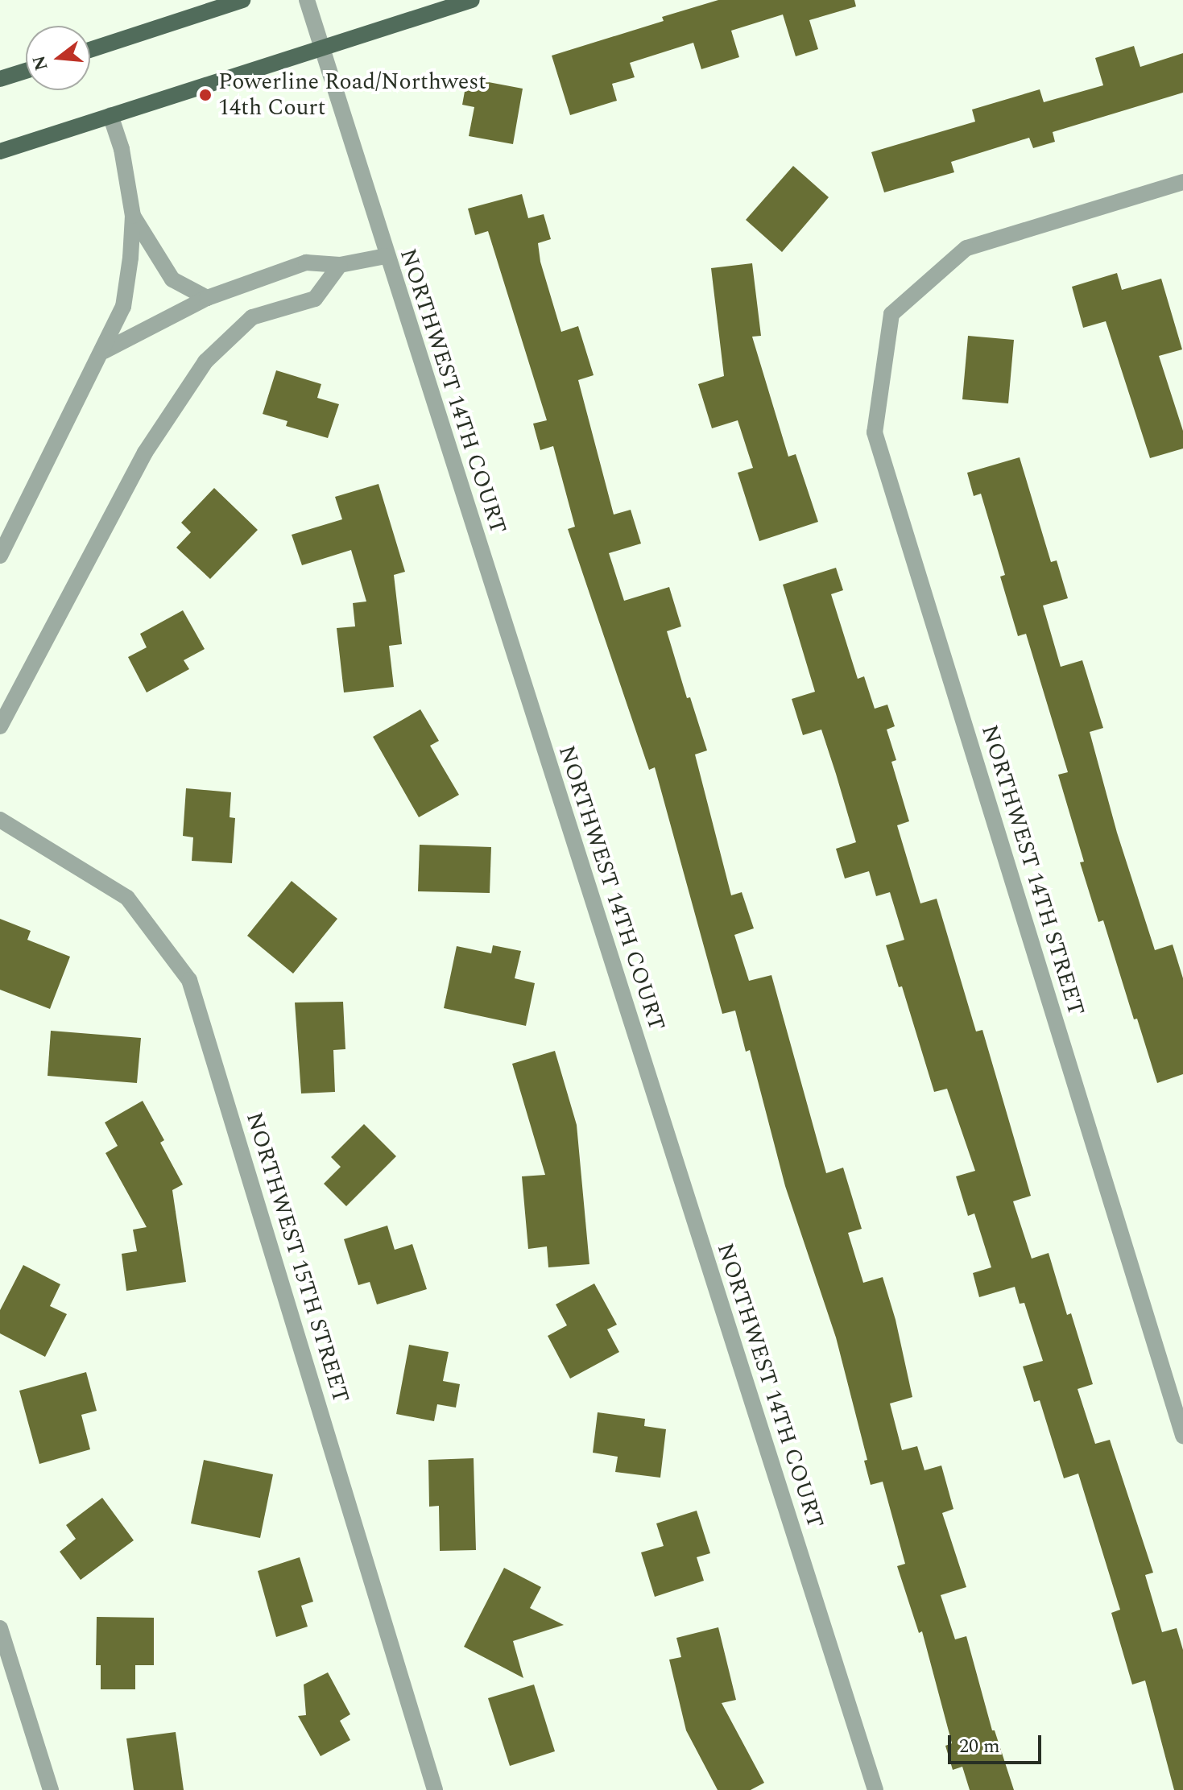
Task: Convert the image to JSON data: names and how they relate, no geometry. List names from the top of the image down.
{
  "streets": {
    "street": ["NORTHWEST 14TH COURT", "NORTHWEST 14TH STREET", "NORTHWEST 15TH STREET"]
  },
  "places": ["Powerline Road/Northwest 14th Court"],
  "scale_bar": "20 m",
  "north": "left"
}
